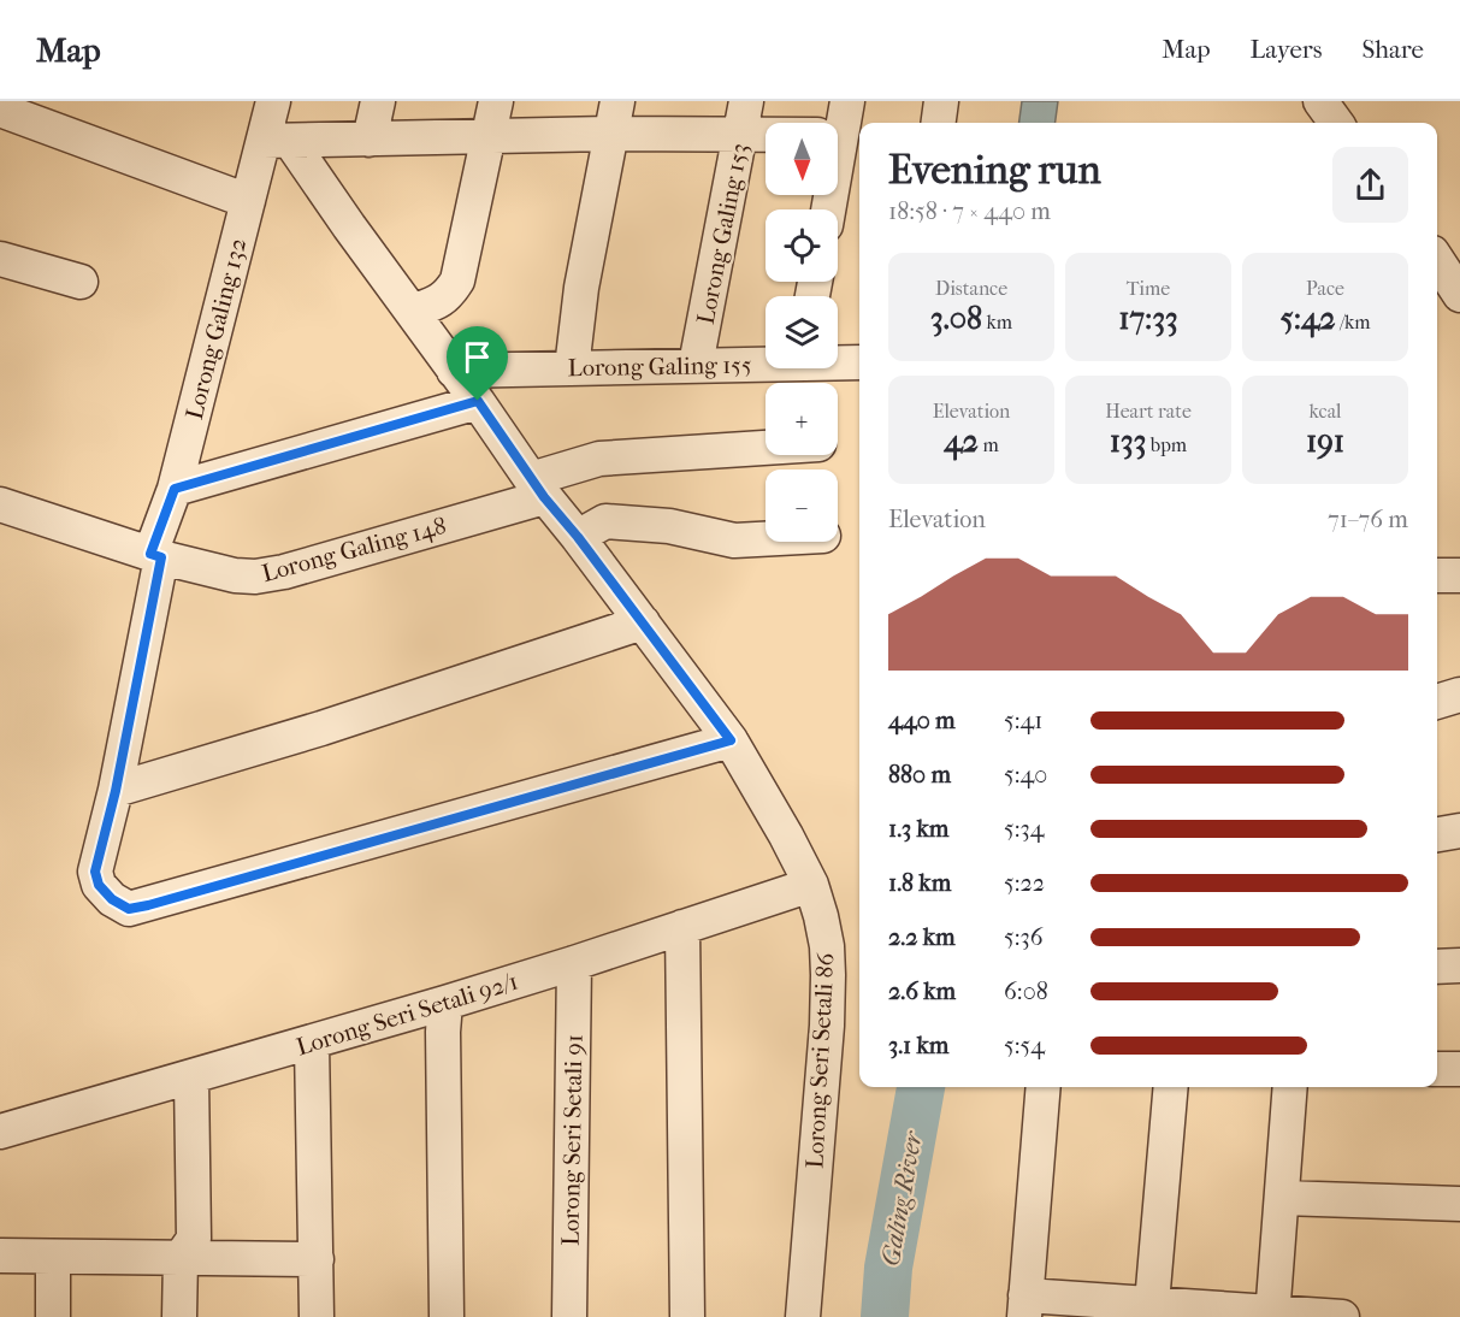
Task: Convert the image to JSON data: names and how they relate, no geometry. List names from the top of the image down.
{
  "streets": {
    "street": [
      "Lorong Galing 153",
      "Lorong Galing 132",
      "Lorong Galing 155",
      "Lorong Galing 148",
      "Lorong Seri Setali 92/1",
      "Lorong Seri Setali 86",
      "Lorong Seri Setali 91"
    ]
  },
  "crossings": [
    ["Lorong Galing 153", "Lorong Galing 155"],
    ["Lorong Galing 132", "Lorong Galing 148"],
    ["Lorong Galing 132", "Lorong Seri Setali 86"],
    ["Lorong Galing 155", "Lorong Seri Setali 86"],
    ["Lorong Galing 148", "Lorong Seri Setali 86"],
    ["Lorong Seri Setali 92/1", "Lorong Seri Setali 86"],
    ["Lorong Seri Setali 92/1", "Lorong Seri Setali 91"]
  ],
  "water": ["Galing River"],
  "north": "bottom",
  "page": {
    "header": "Map",
    "nav": ["Map", "Layers", "Share"],
    "map_buttons": ["+", "−"],
    "heading": ["Evening run", "18:58 · 7 × 440 m"],
    "stats": [
      ["Distance", "3.08 km"],
      ["Time", "17:33"],
      ["Pace", "5:42 /km"],
      ["Elevation", "42 m"],
      ["Heart rate", "133 bpm"],
      ["kcal", "191"]
    ],
    "chart": ["Elevation", "71–76 m"],
    "list": [
      {
        "name": "440 m",
        "note": "5:41"
      },
      {
        "name": "880 m",
        "note": "5:40"
      },
      {
        "name": "1.3 km",
        "note": "5:34"
      },
      {
        "name": "1.8 km",
        "note": "5:22"
      },
      {
        "name": "2.2 km",
        "note": "5:36"
      },
      {
        "name": "2.6 km",
        "note": "6:08"
      },
      {
        "name": "3.1 km",
        "note": "5:54"
      }
    ]
  }
}
